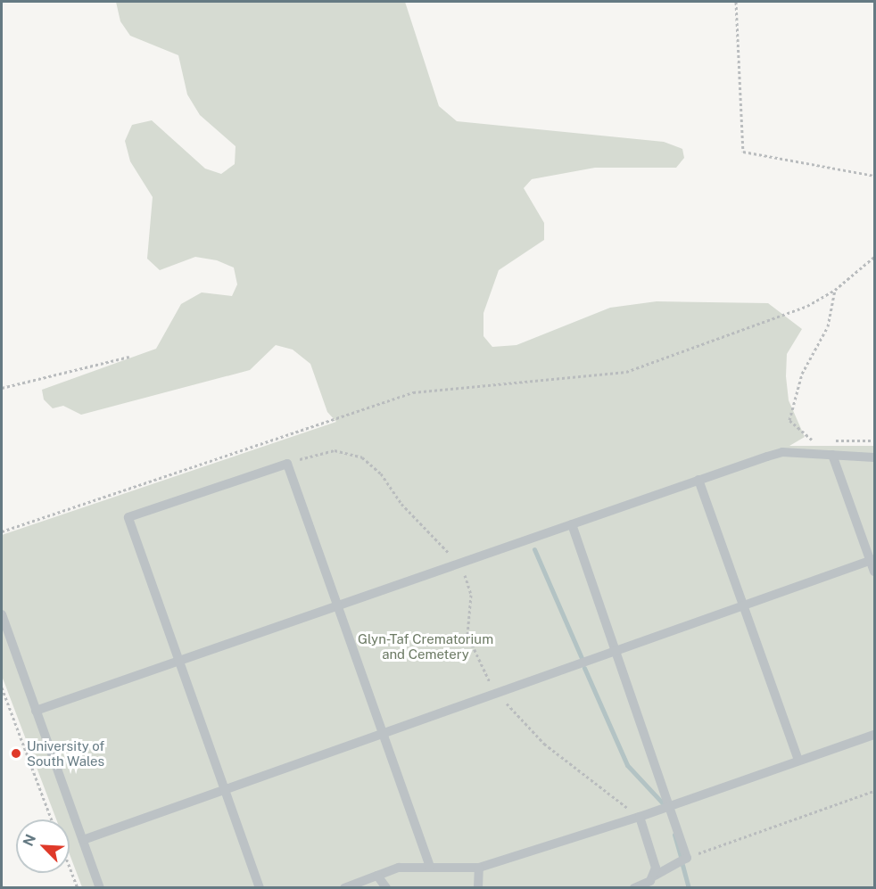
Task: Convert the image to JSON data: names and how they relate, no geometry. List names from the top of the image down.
{
  "parks": ["Glyn-Taf Crematorium and Cemetery"],
  "places": ["University of South Wales"],
  "north": "top left"
}
